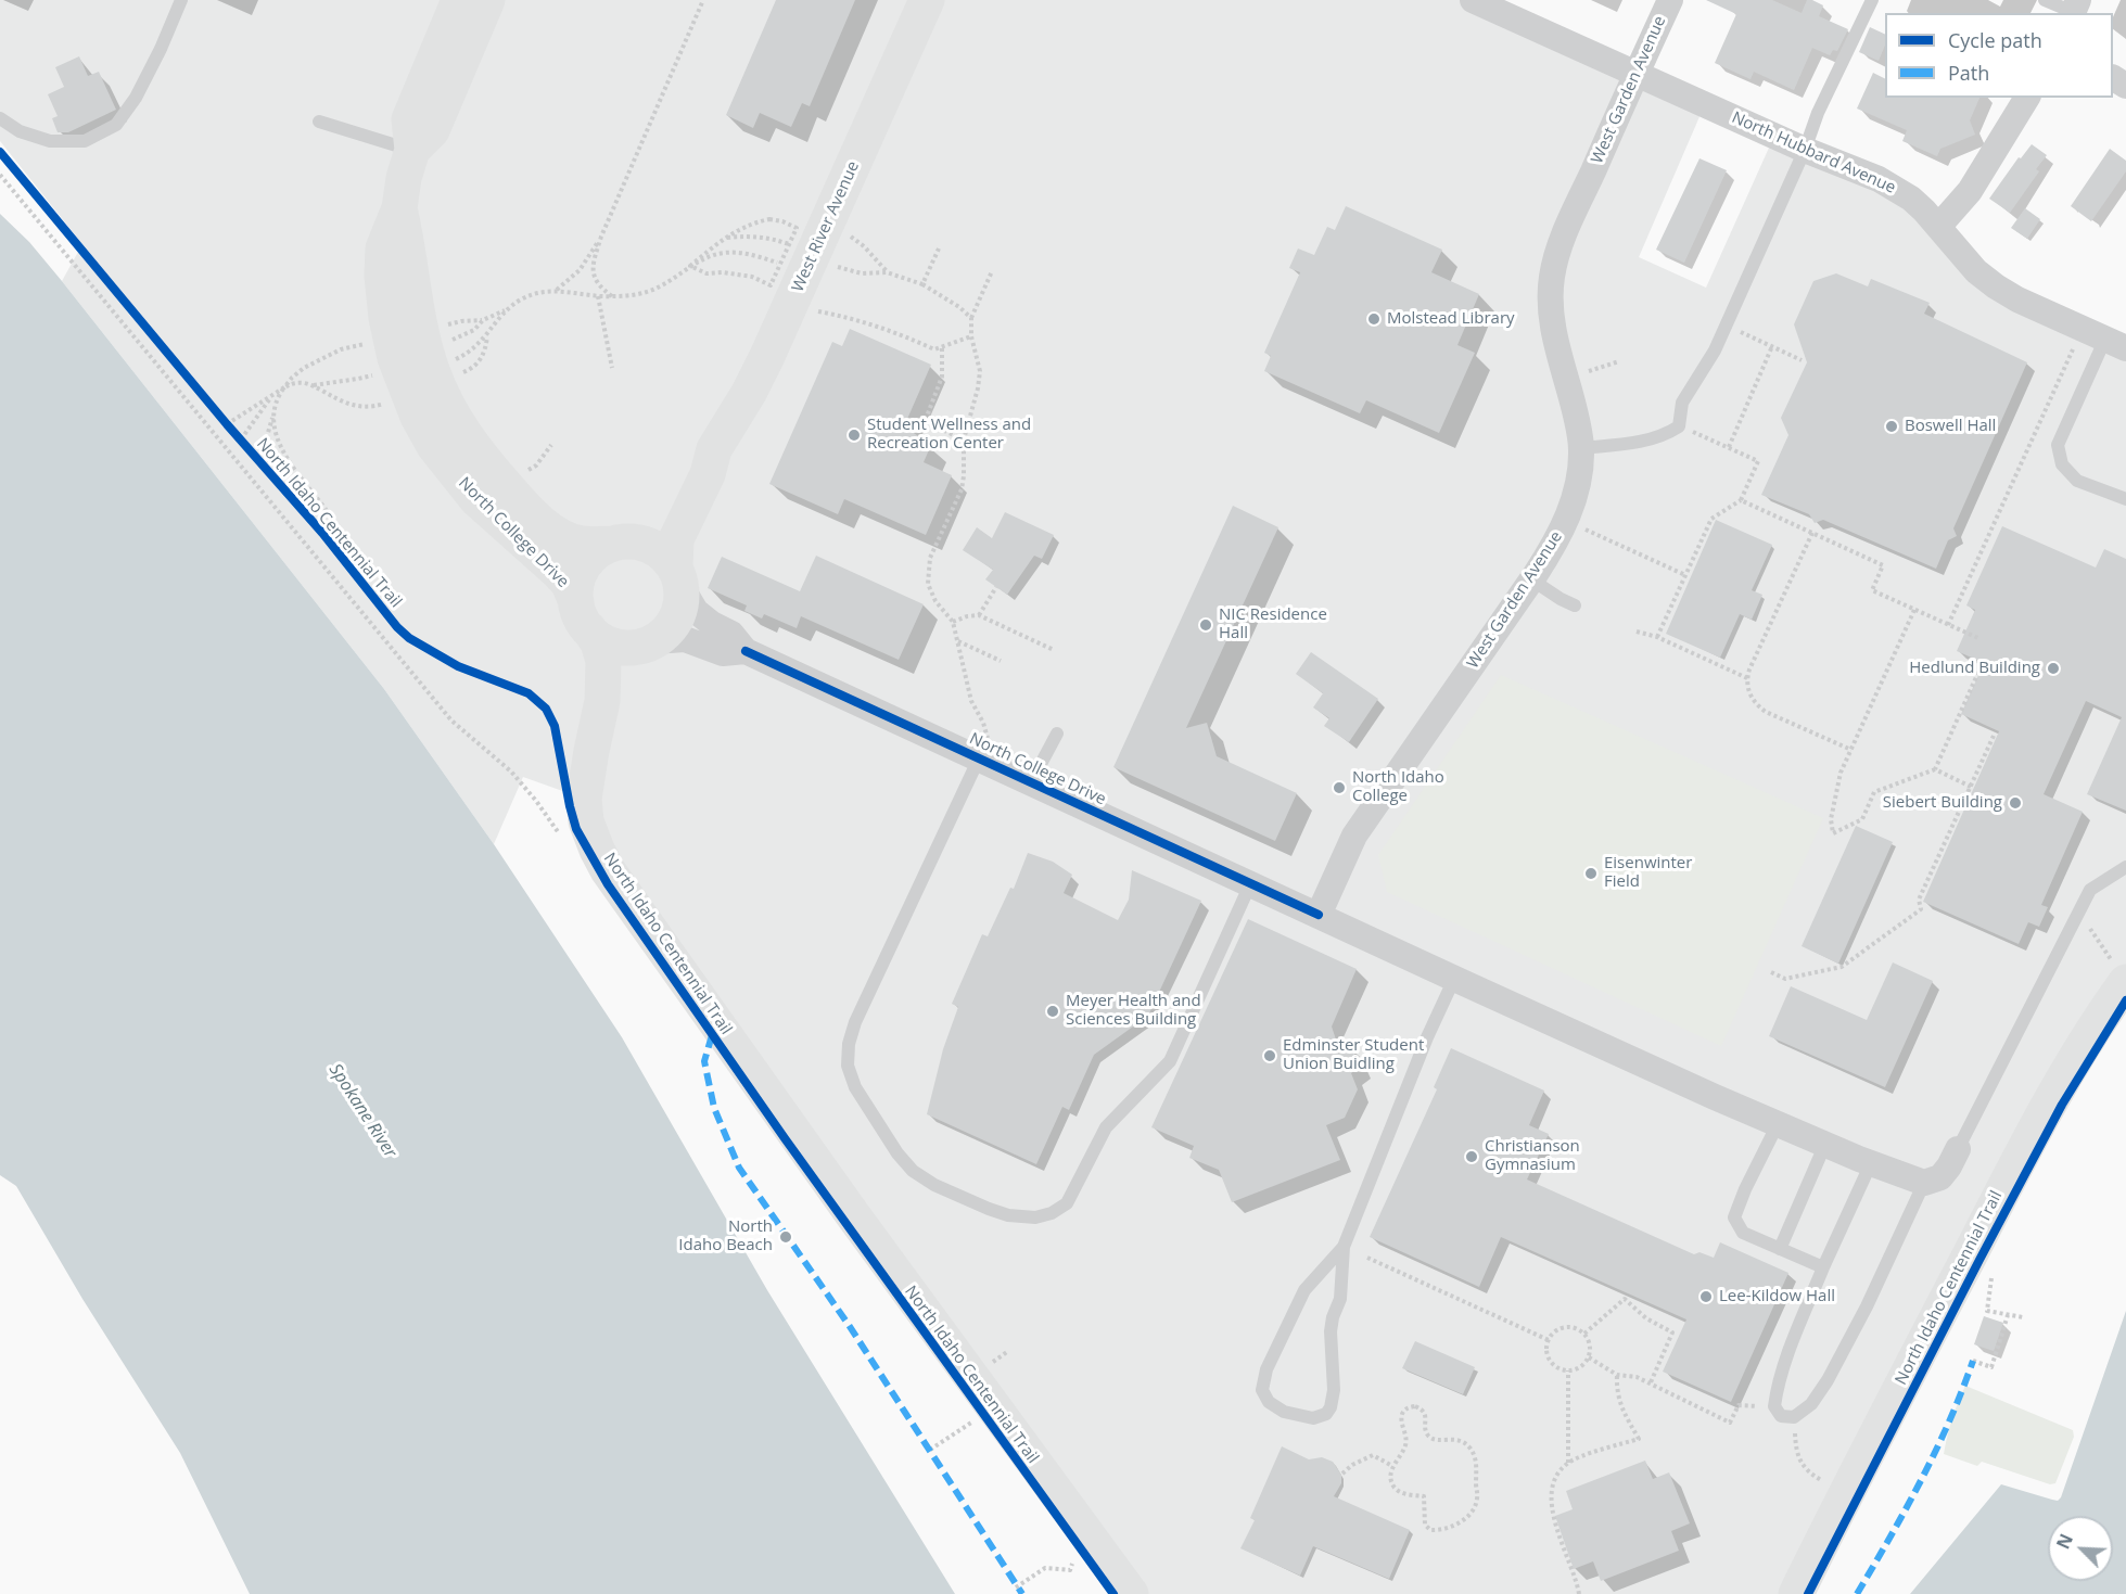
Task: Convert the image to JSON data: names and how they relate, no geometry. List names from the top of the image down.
{
  "streets": {
    "street": [
      "West Garden Avenue",
      "North Hubbard Avenue",
      "West River Avenue",
      "North College Drive"
    ],
    "cycle path": ["North Idaho Centennial Trail"]
  },
  "crossings": [
    ["West Garden Avenue", "North Hubbard Avenue"],
    ["West Garden Avenue", "North College Drive"],
    ["West River Avenue", "North College Drive"]
  ],
  "water": ["Spokane River"],
  "places": [
    "Molstead Library",
    "Boswell Hall",
    "Student Wellness and Recreation Center",
    "NIC Residence Hall",
    "Hedlund Building",
    "North Idaho College",
    "Siebert Building",
    "Eisenwinter Field",
    "Meyer Health and Sciences Building",
    "Edminster Student Union Buidling",
    "Christianson Gymnasium",
    "North Idaho Beach",
    "Lee-Kildow Hall"
  ],
  "legend": ["Cycle path", "Path"],
  "north": "top left"
}
